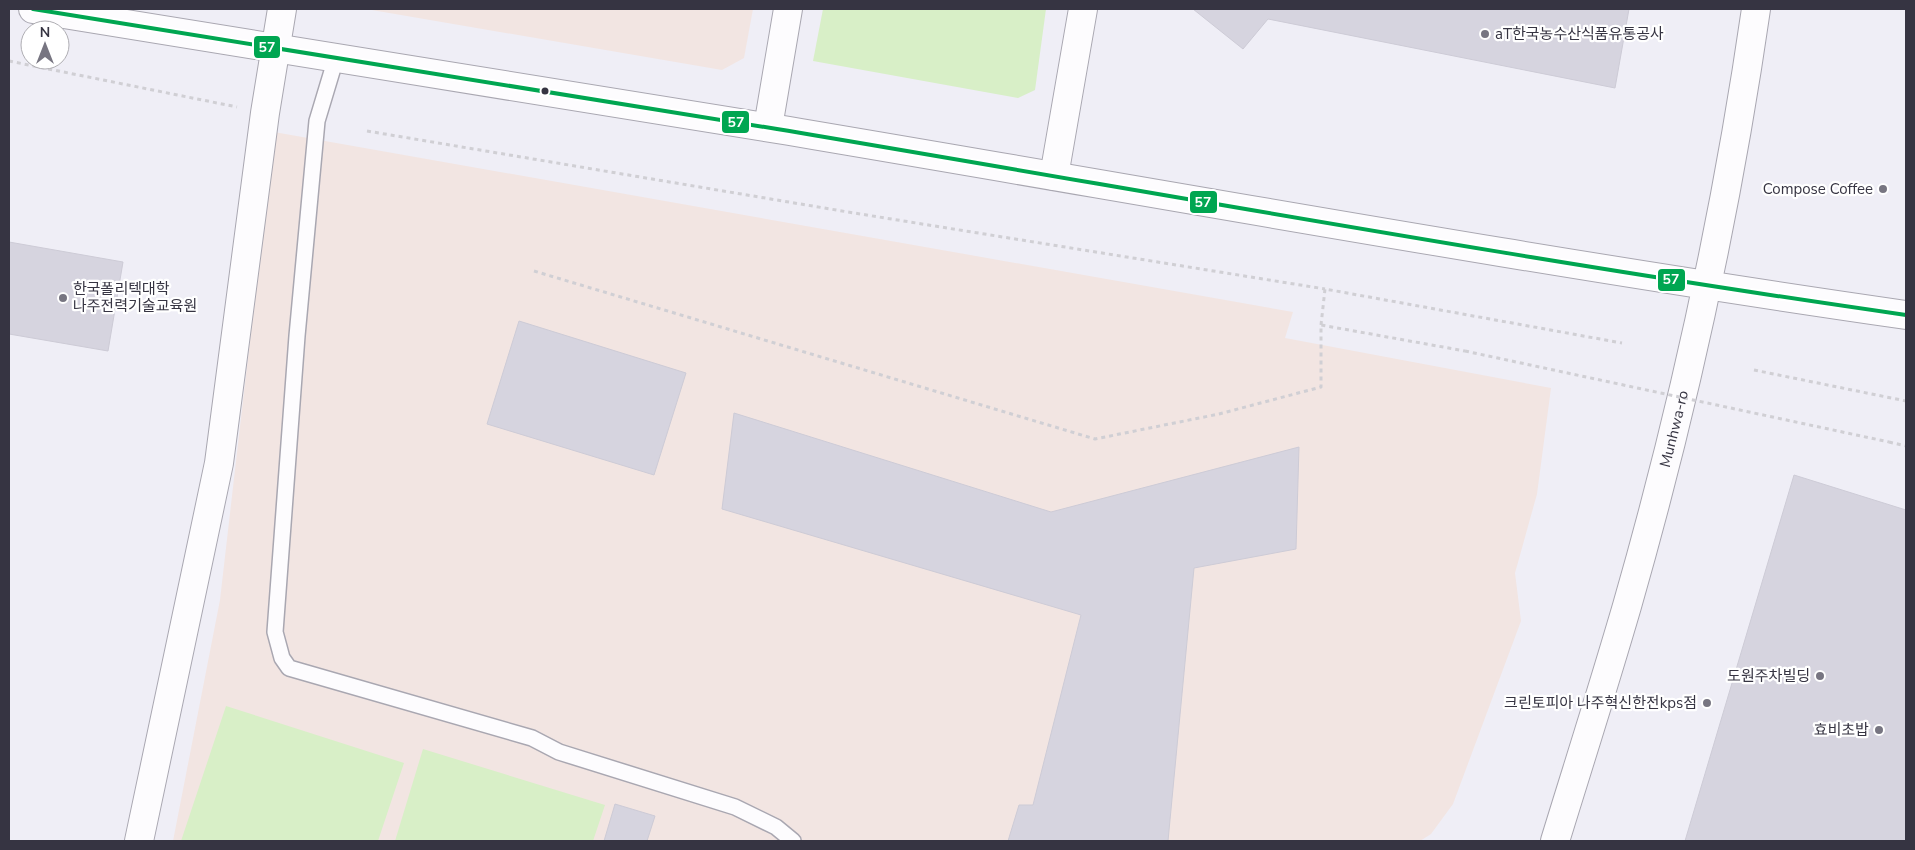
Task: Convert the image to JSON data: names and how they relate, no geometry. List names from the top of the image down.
{
  "streets": {
    "street": ["Munhwa-ro"]
  },
  "places": [
    "aT한국농수산식품유통공사",
    "Compose Coffee",
    "한국폴리텍대학 나주전력기술교육원",
    "도원주차빌딩",
    "크린토피아 나주혁신한전kps점",
    "효비초밥"
  ],
  "lines": ["transit line 57"],
  "north": "top"
}
